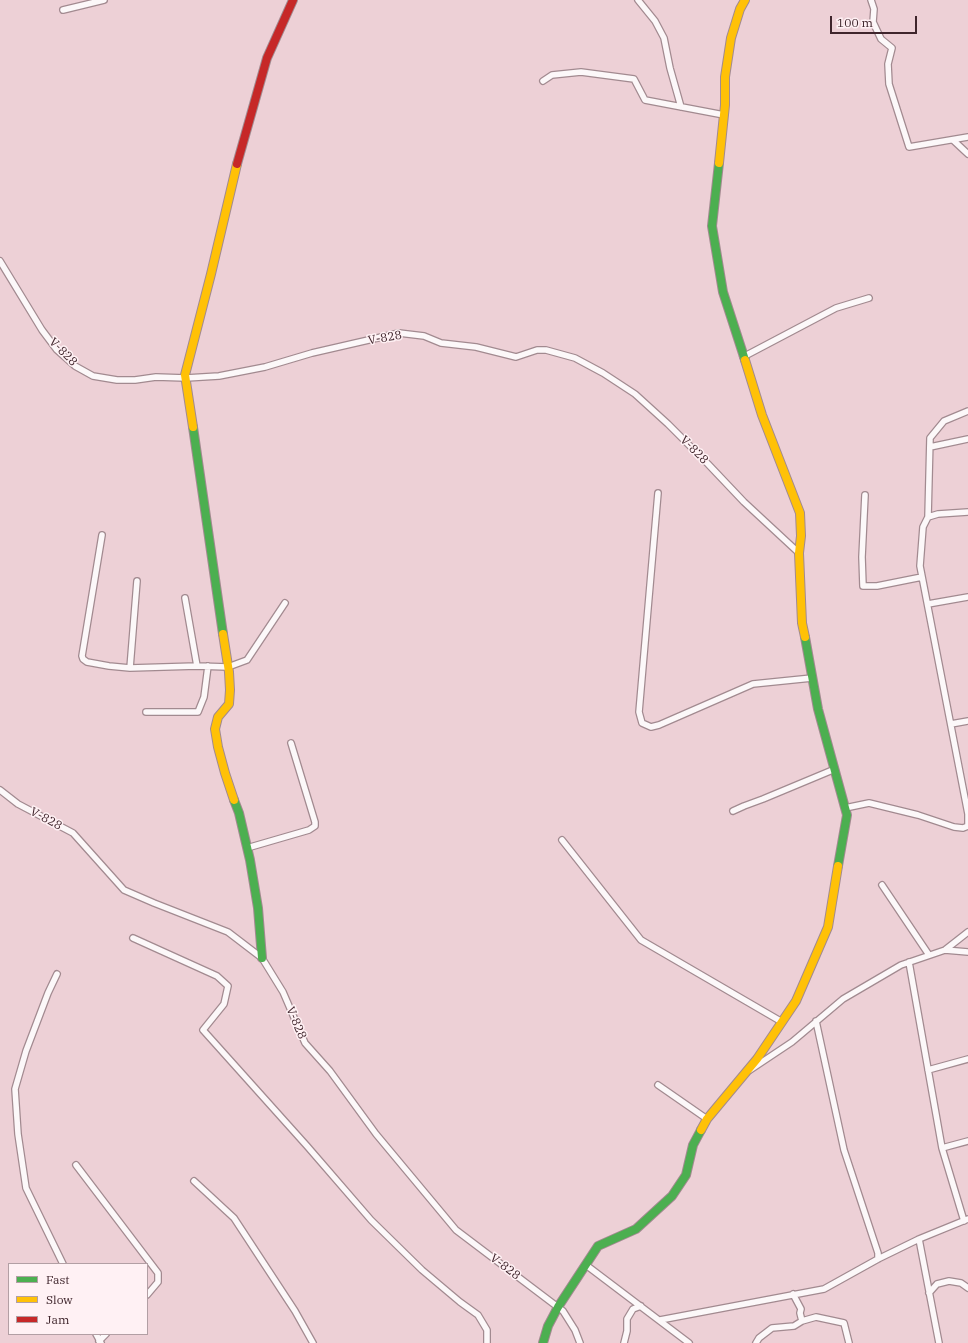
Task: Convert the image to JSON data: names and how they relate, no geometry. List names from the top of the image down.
{
  "streets": {
    "street": ["V-828"]
  },
  "legend": ["Fast", "Slow", "Jam"],
  "scale_bar": "100 m"
}
